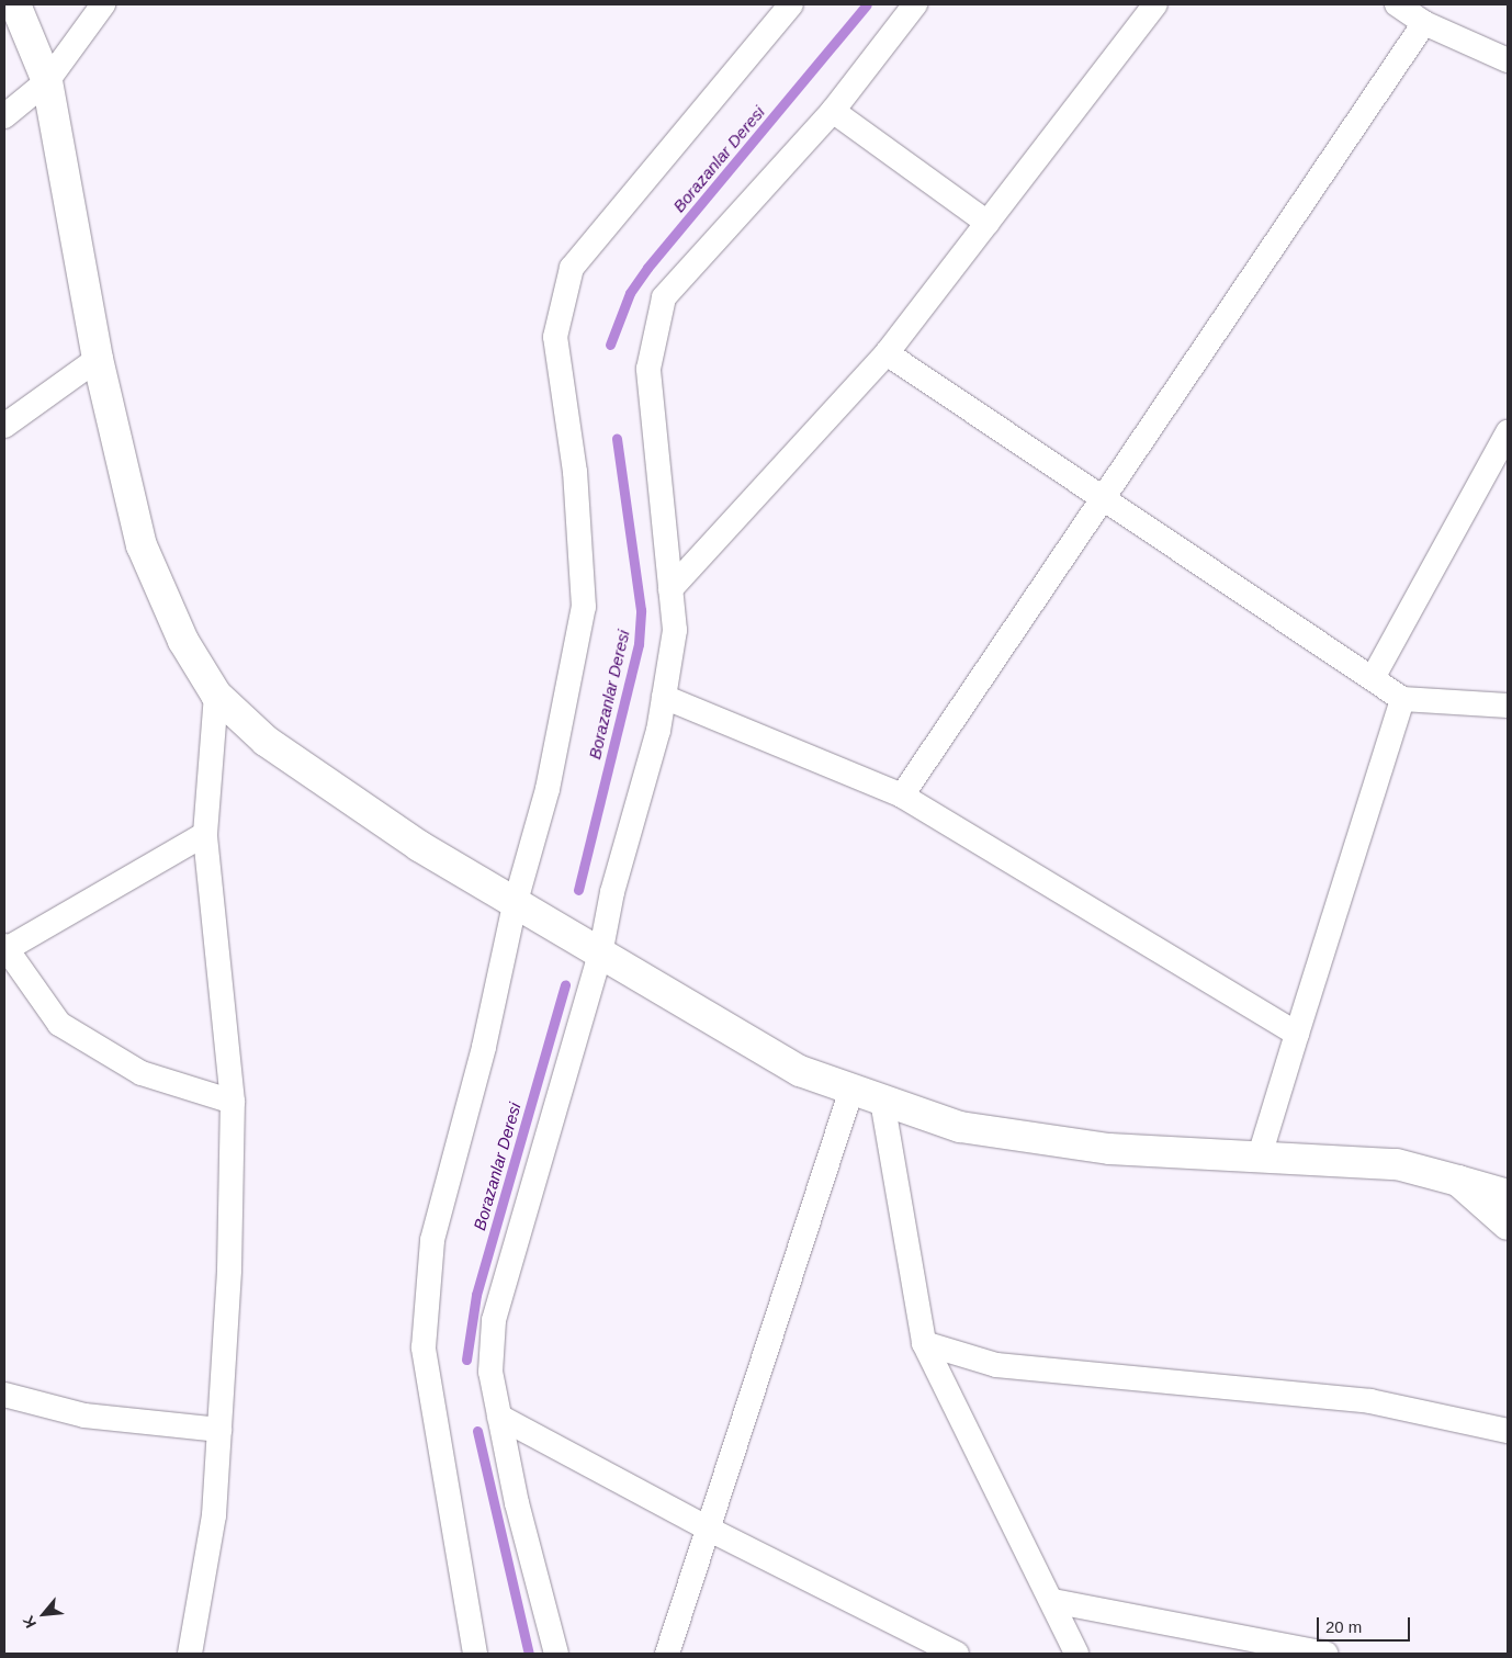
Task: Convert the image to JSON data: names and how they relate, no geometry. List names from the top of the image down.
{
  "water": ["Borazanlar Deresi"],
  "scale_bar": "20 m",
  "north": "bottom left"
}
